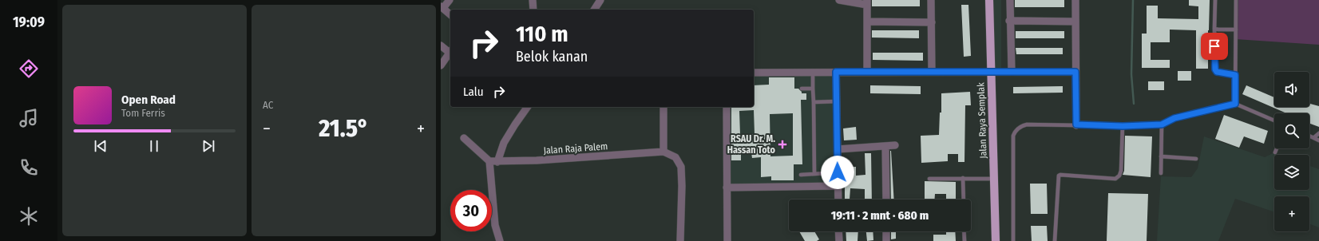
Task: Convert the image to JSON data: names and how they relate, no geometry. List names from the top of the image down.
{
  "streets": {
    "main road": ["Jalan Raya Semplak"],
    "street": ["Jalan Raja Palem"]
  },
  "places": {
    "health": ["RSAU Dr. M. Hassan Toto"]
  },
  "page": {
    "tabs": "19:09",
    "tile": "AC",
    "turn": ["110 m", "Belok kanan"],
    "map_buttons": "+",
    "then": "Lalu",
    "song": ["Open Road", "Tom Ferris"],
    "heat": ["−", "21.5°", "+"],
    "limit": "30",
    "trip": "19:11 · 2 mnt · 680 m"
  }
}
